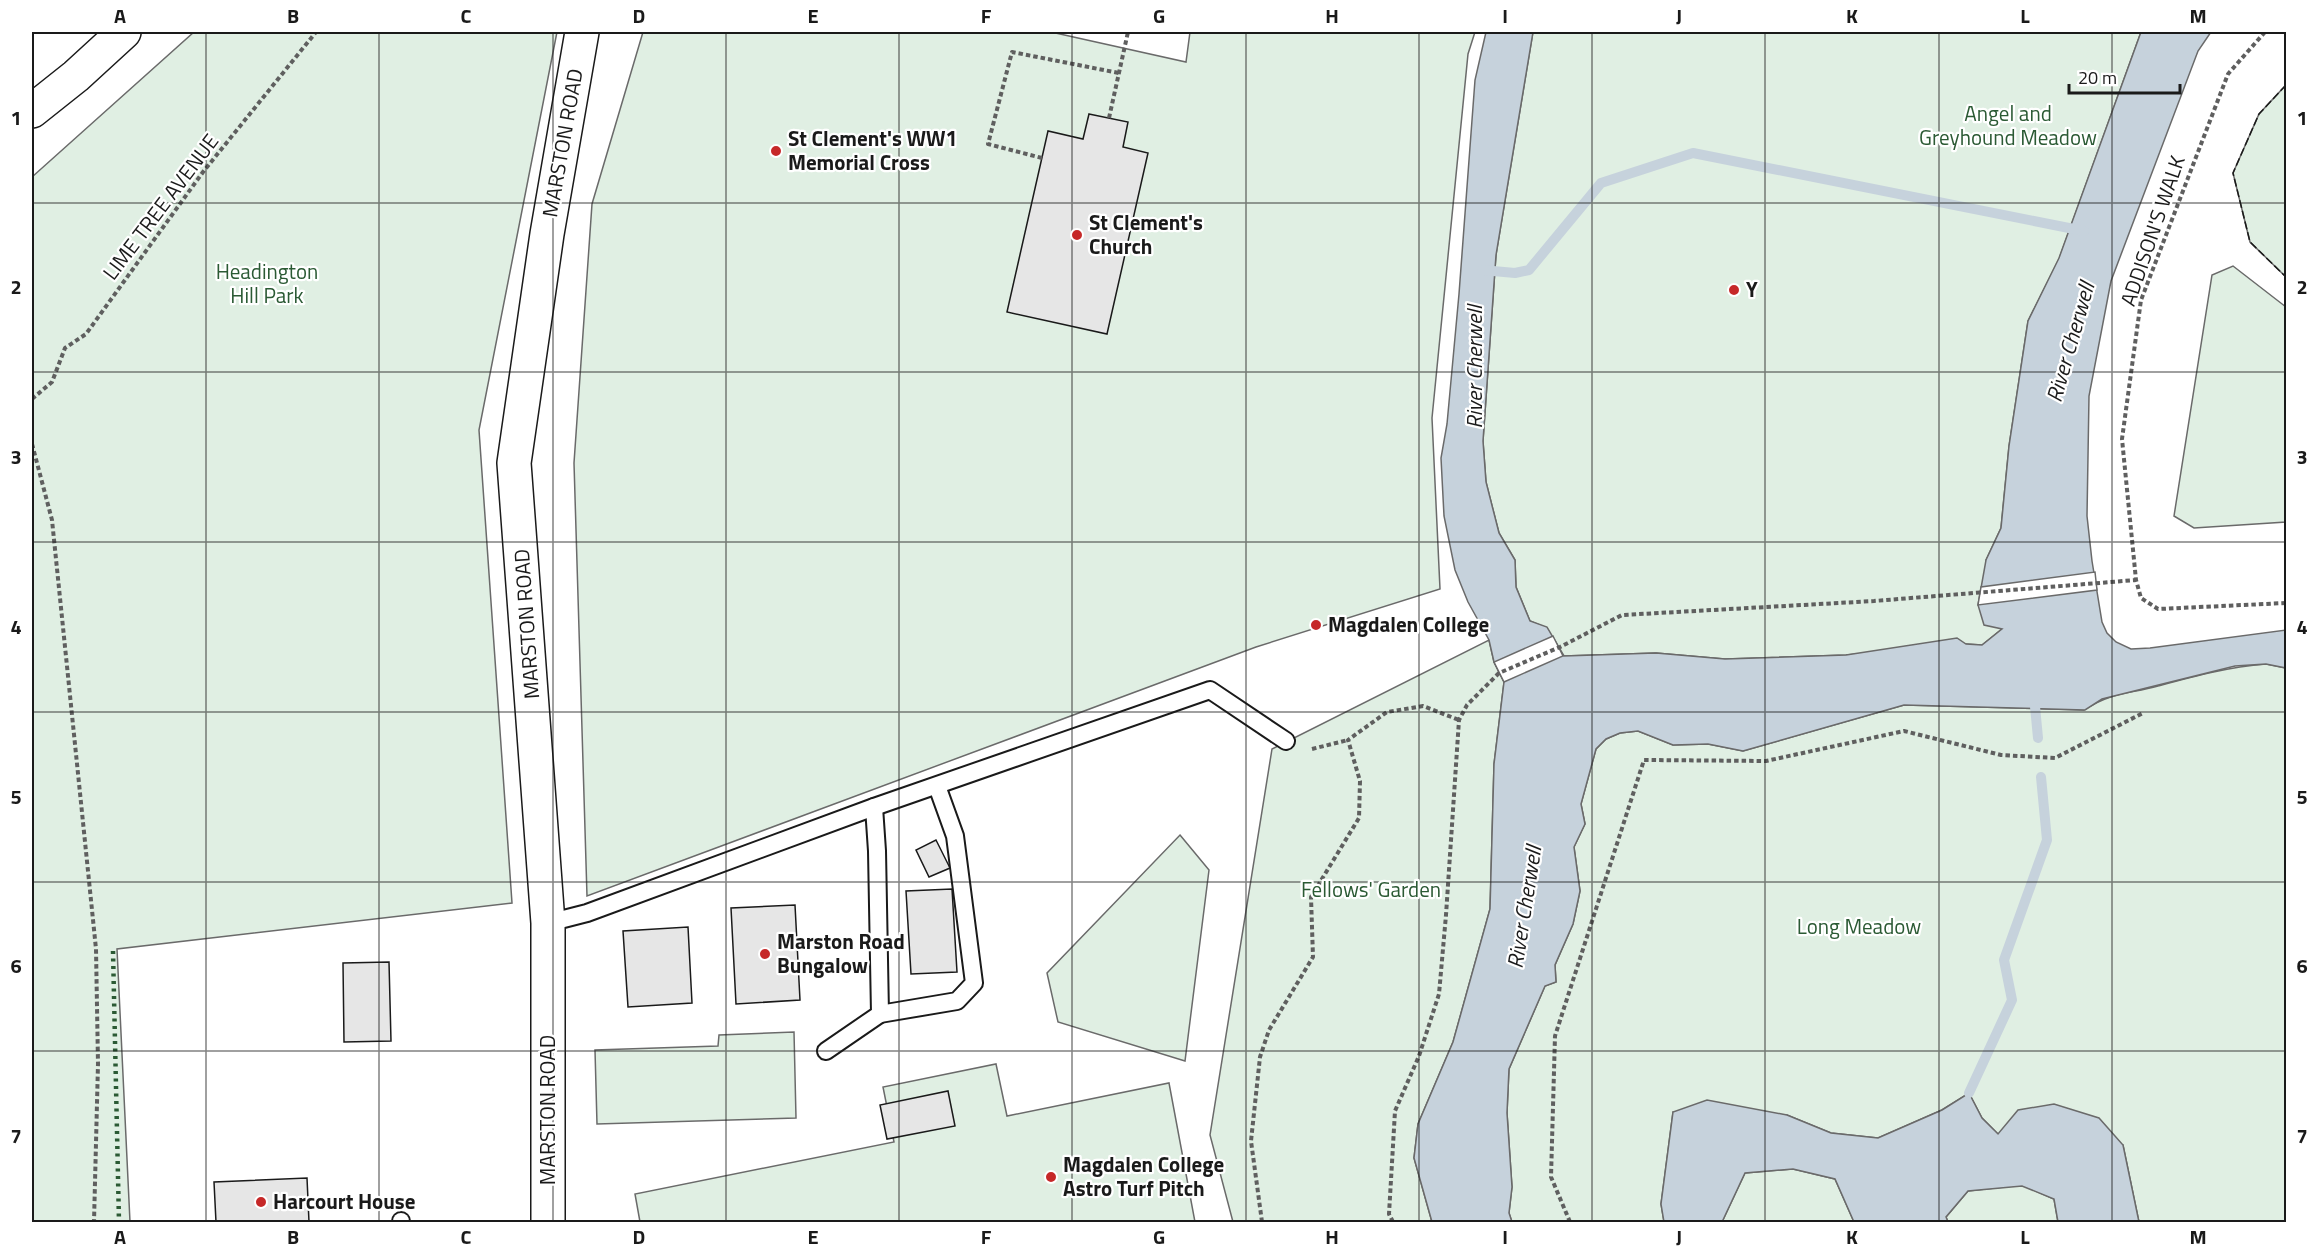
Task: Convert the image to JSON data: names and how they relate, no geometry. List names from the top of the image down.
{
  "streets": {
    "main road": ["MARSTON ROAD"],
    "path": ["LIME TREE AVENUE", "ADDISON'S WALK"]
  },
  "water": ["River Cherwell"],
  "parks": [
    "Angel and Greyhound Meadow",
    "Headington Hill Park",
    "Fellows' Garden",
    "Long Meadow"
  ],
  "places": [
    "St Clement's WW1 Memorial Cross",
    "St Clement's Church",
    "Y",
    "Magdalen College",
    "Marston Road Bungalow",
    "Magdalen College Astro Turf Pitch",
    "Harcourt House"
  ],
  "scale_bar": "20 m",
  "grid": {
    "columns": [
      "A",
      "B",
      "C",
      "D",
      "E",
      "F",
      "G",
      "H",
      "I",
      "J",
      "K",
      "L",
      "M"
    ],
    "rows": [
      "1",
      "2",
      "3",
      "4",
      "5",
      "6",
      "7"
    ]
  }
}
